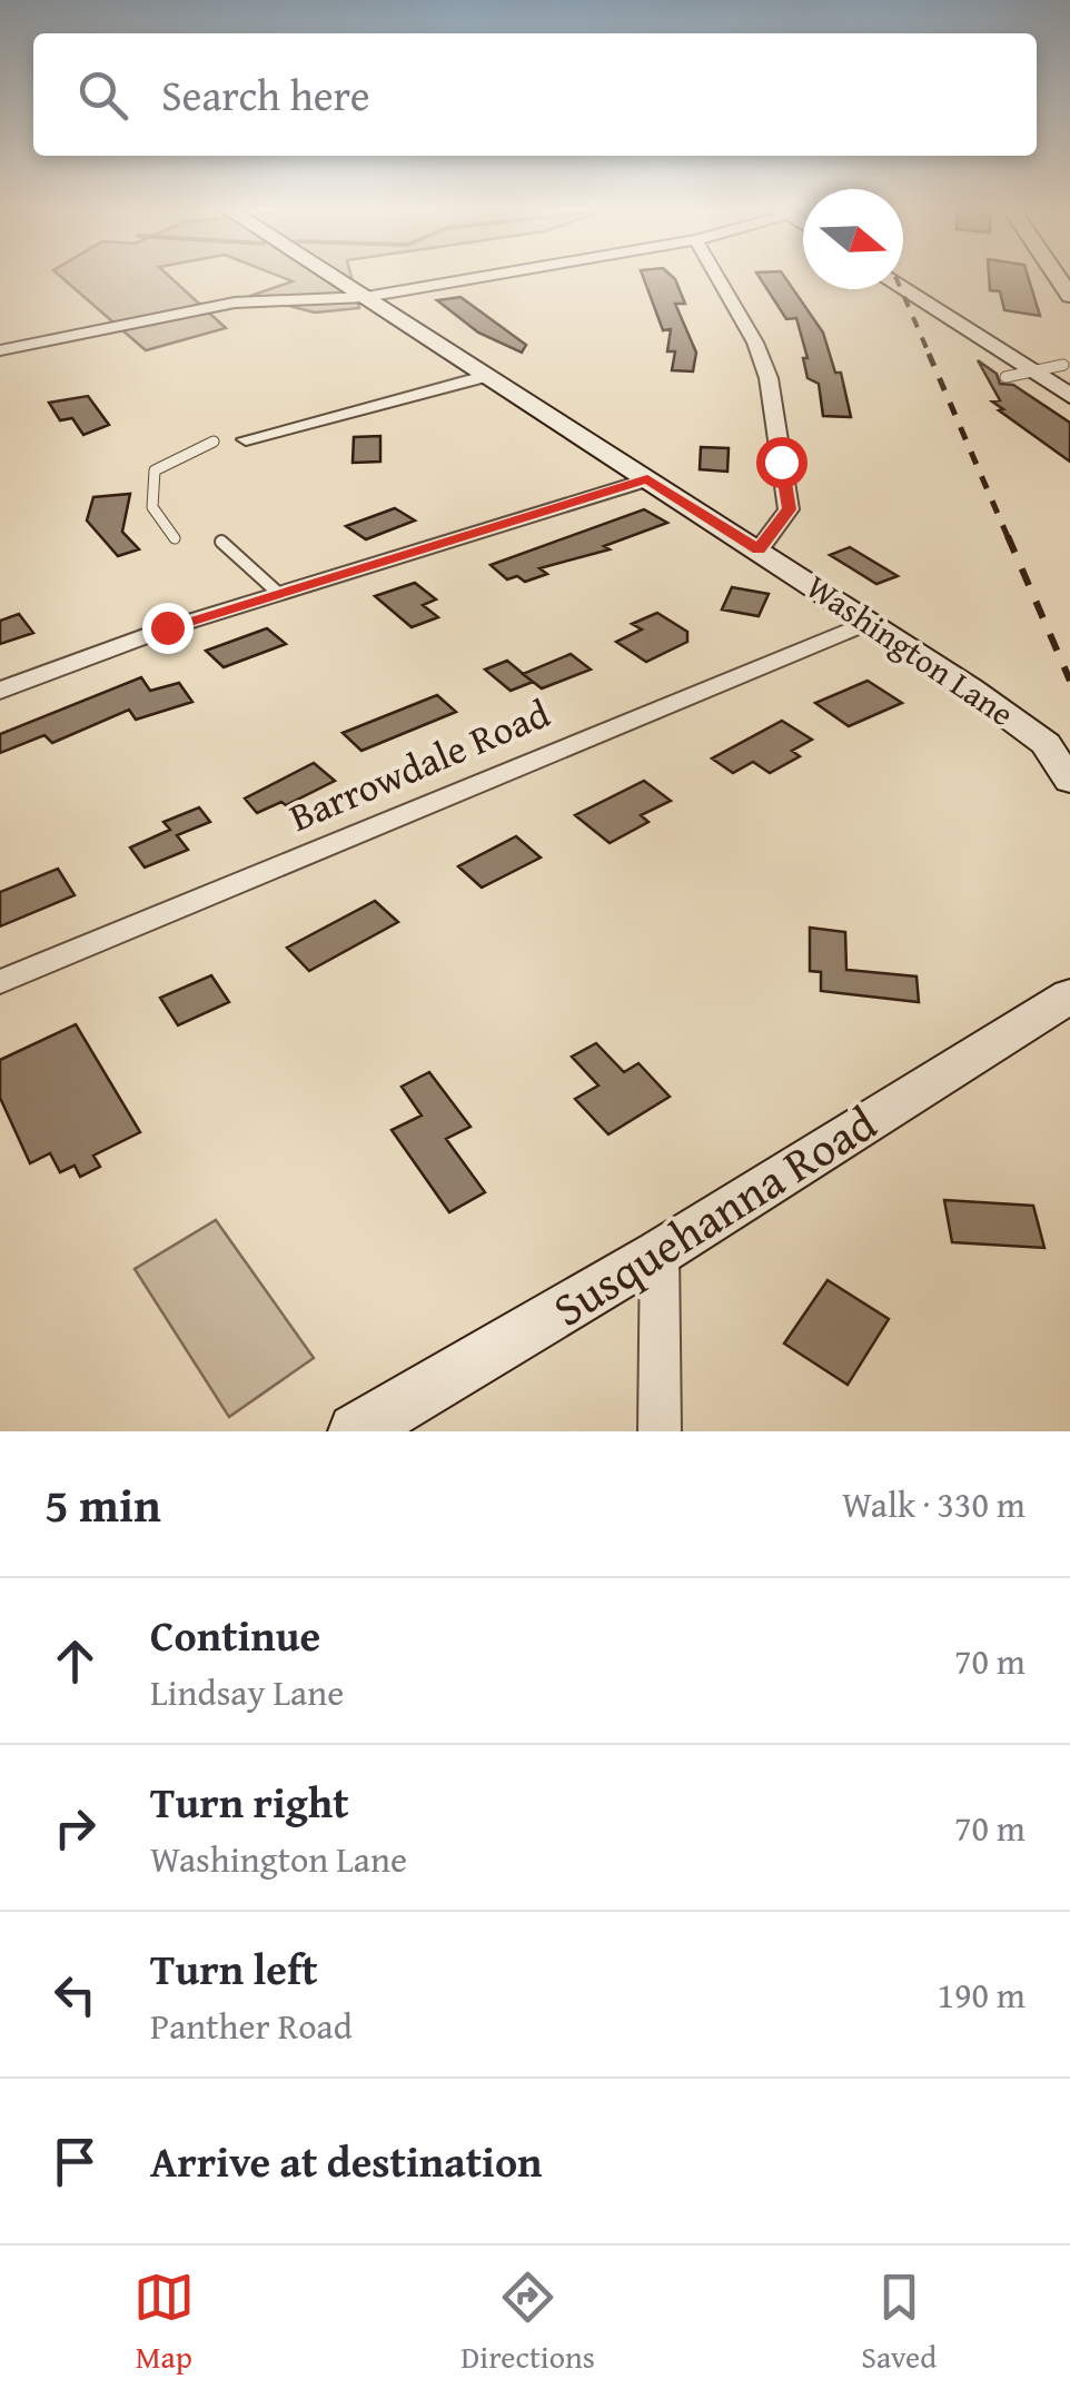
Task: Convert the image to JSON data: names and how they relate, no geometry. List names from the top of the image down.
{
  "streets": {
    "main road": ["Washington Lane", "Susquehanna Road"],
    "street": ["Barrowdale Road"]
  },
  "crossings": [
    ["Washington Lane", "Barrowdale Road"]
  ],
  "north": "right",
  "page": {
    "search": "Search here",
    "heading": ["5 min", "Walk · 330 m"],
    "list": [
      ["Continue", "Lindsay Lane", "70 m"],
      ["Turn right", "Washington Lane", "70 m"],
      ["Turn left", "Panther Road", "190 m"],
      "Arrive at destination"
    ],
    "nav": ["Map", "Directions", "Saved"]
  }
}
